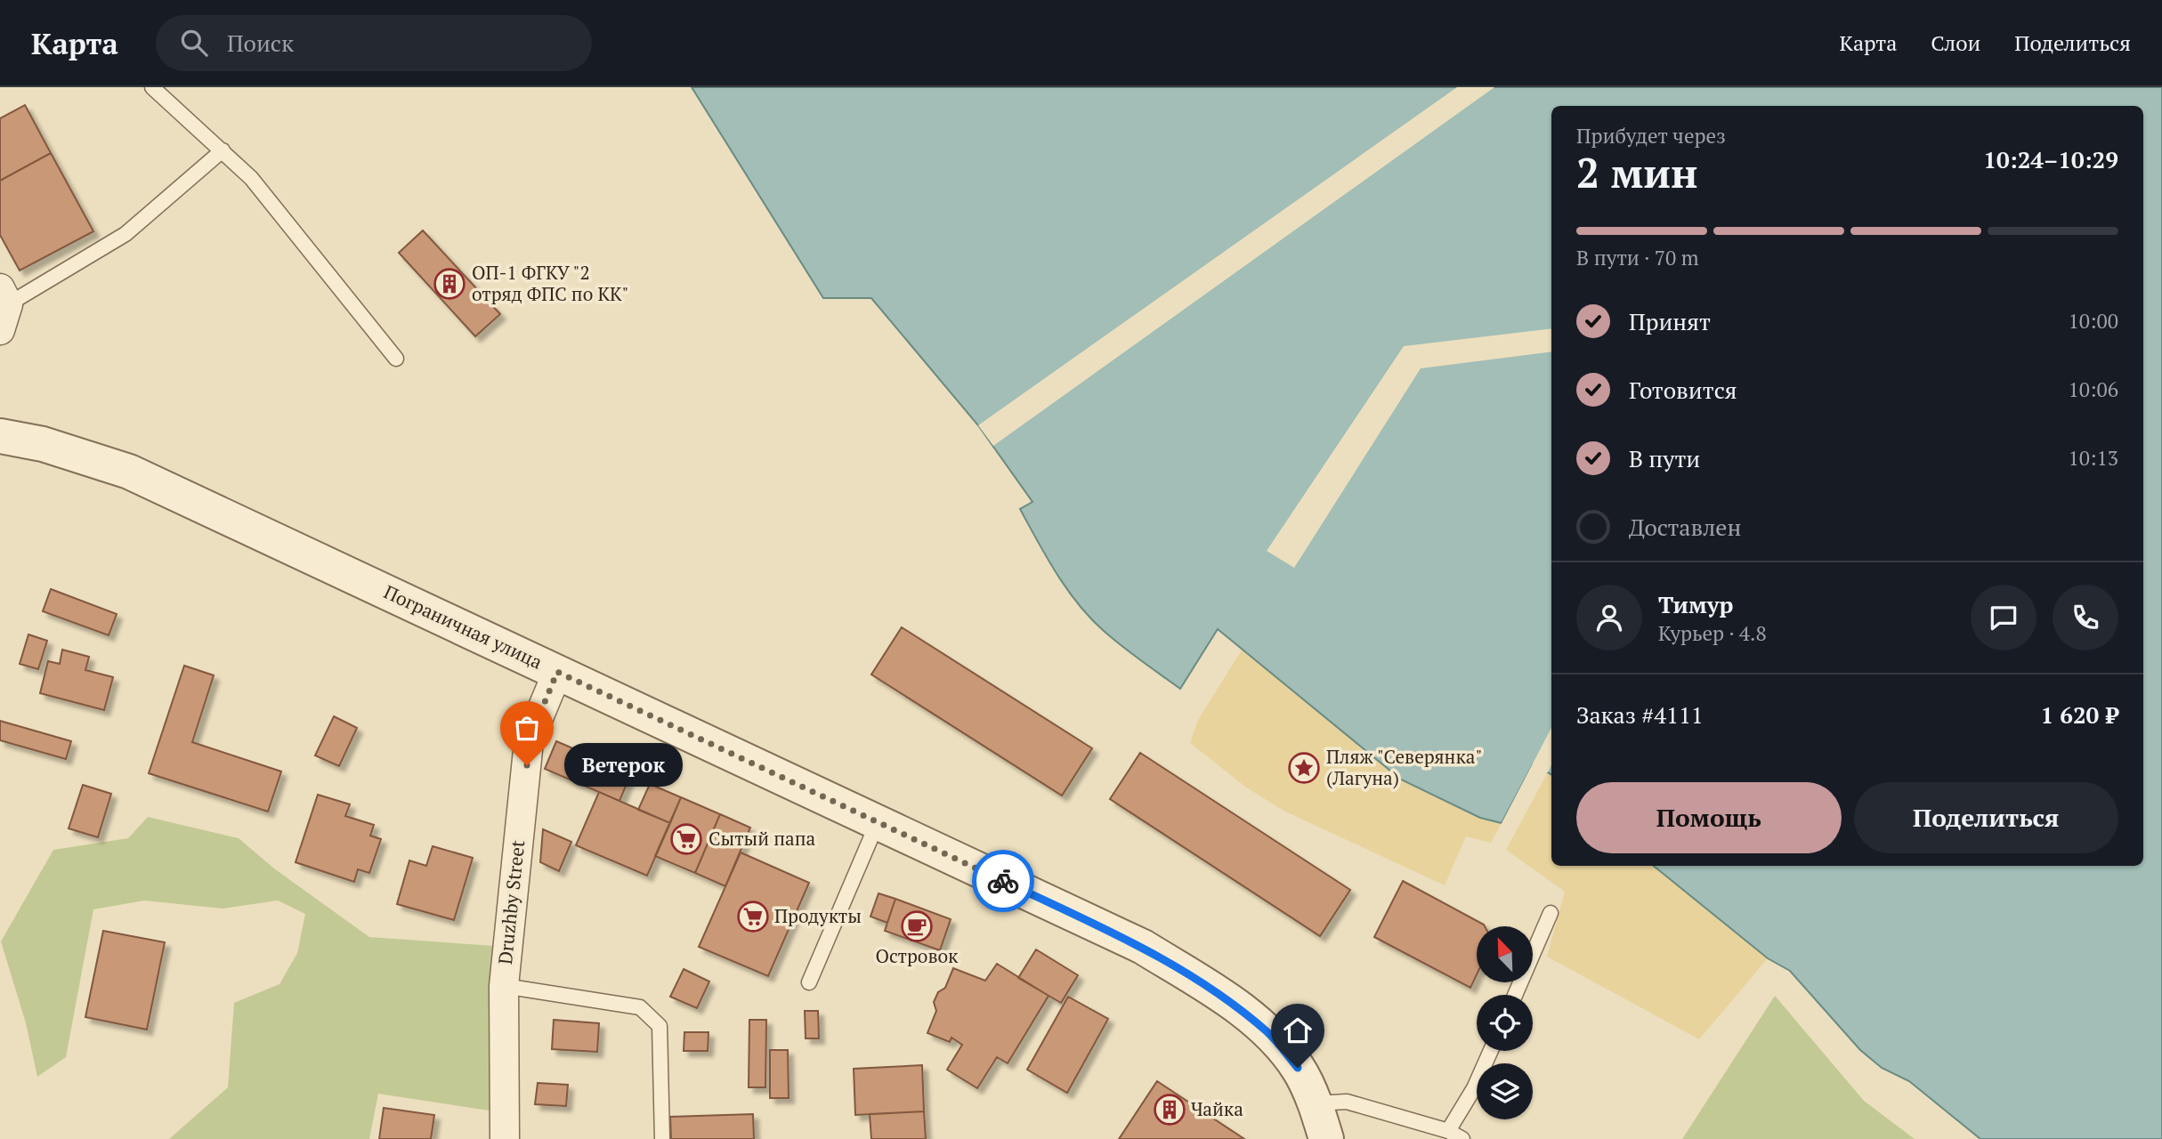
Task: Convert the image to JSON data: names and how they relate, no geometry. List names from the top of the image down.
{
  "streets": {
    "street": ["Пограничная улица", "Druzhby Street"]
  },
  "crossings": [
    ["Пограничная улица", "Druzhby Street"]
  ],
  "places": {
    "building": ["ОП-1 ФГКУ \"2 отряд ФПС по КК\"", "Чайка"],
    "other": ["Ветерок"],
    "place": ["Пляж \"Северянка\" (Лагуна)"],
    "supermarket": ["Сытый папа", "Продукты"],
    "cafe": ["Островок"]
  },
  "north": "top left",
  "page": {
    "header": "Карта",
    "search": "Поиск",
    "nav": ["Карта", "Слои", "Поделиться"],
    "heading": ["2 мин", "Прибудет через", "10:24–10:29"],
    "panel": [
      "Тимур",
      "Курьер · 4.8",
      "Заказ #4111",
      "1 620 ₽"
    ],
    "bar": "В пути · 70 m",
    "list": [
      ["Принят", "10:00"],
      ["Готовится", "10:06"],
      ["В пути", "10:13"],
      "Доставлен"
    ],
    "bubble": "Ветерок",
    "buttons": ["Помощь", "Поделиться"]
  }
}
